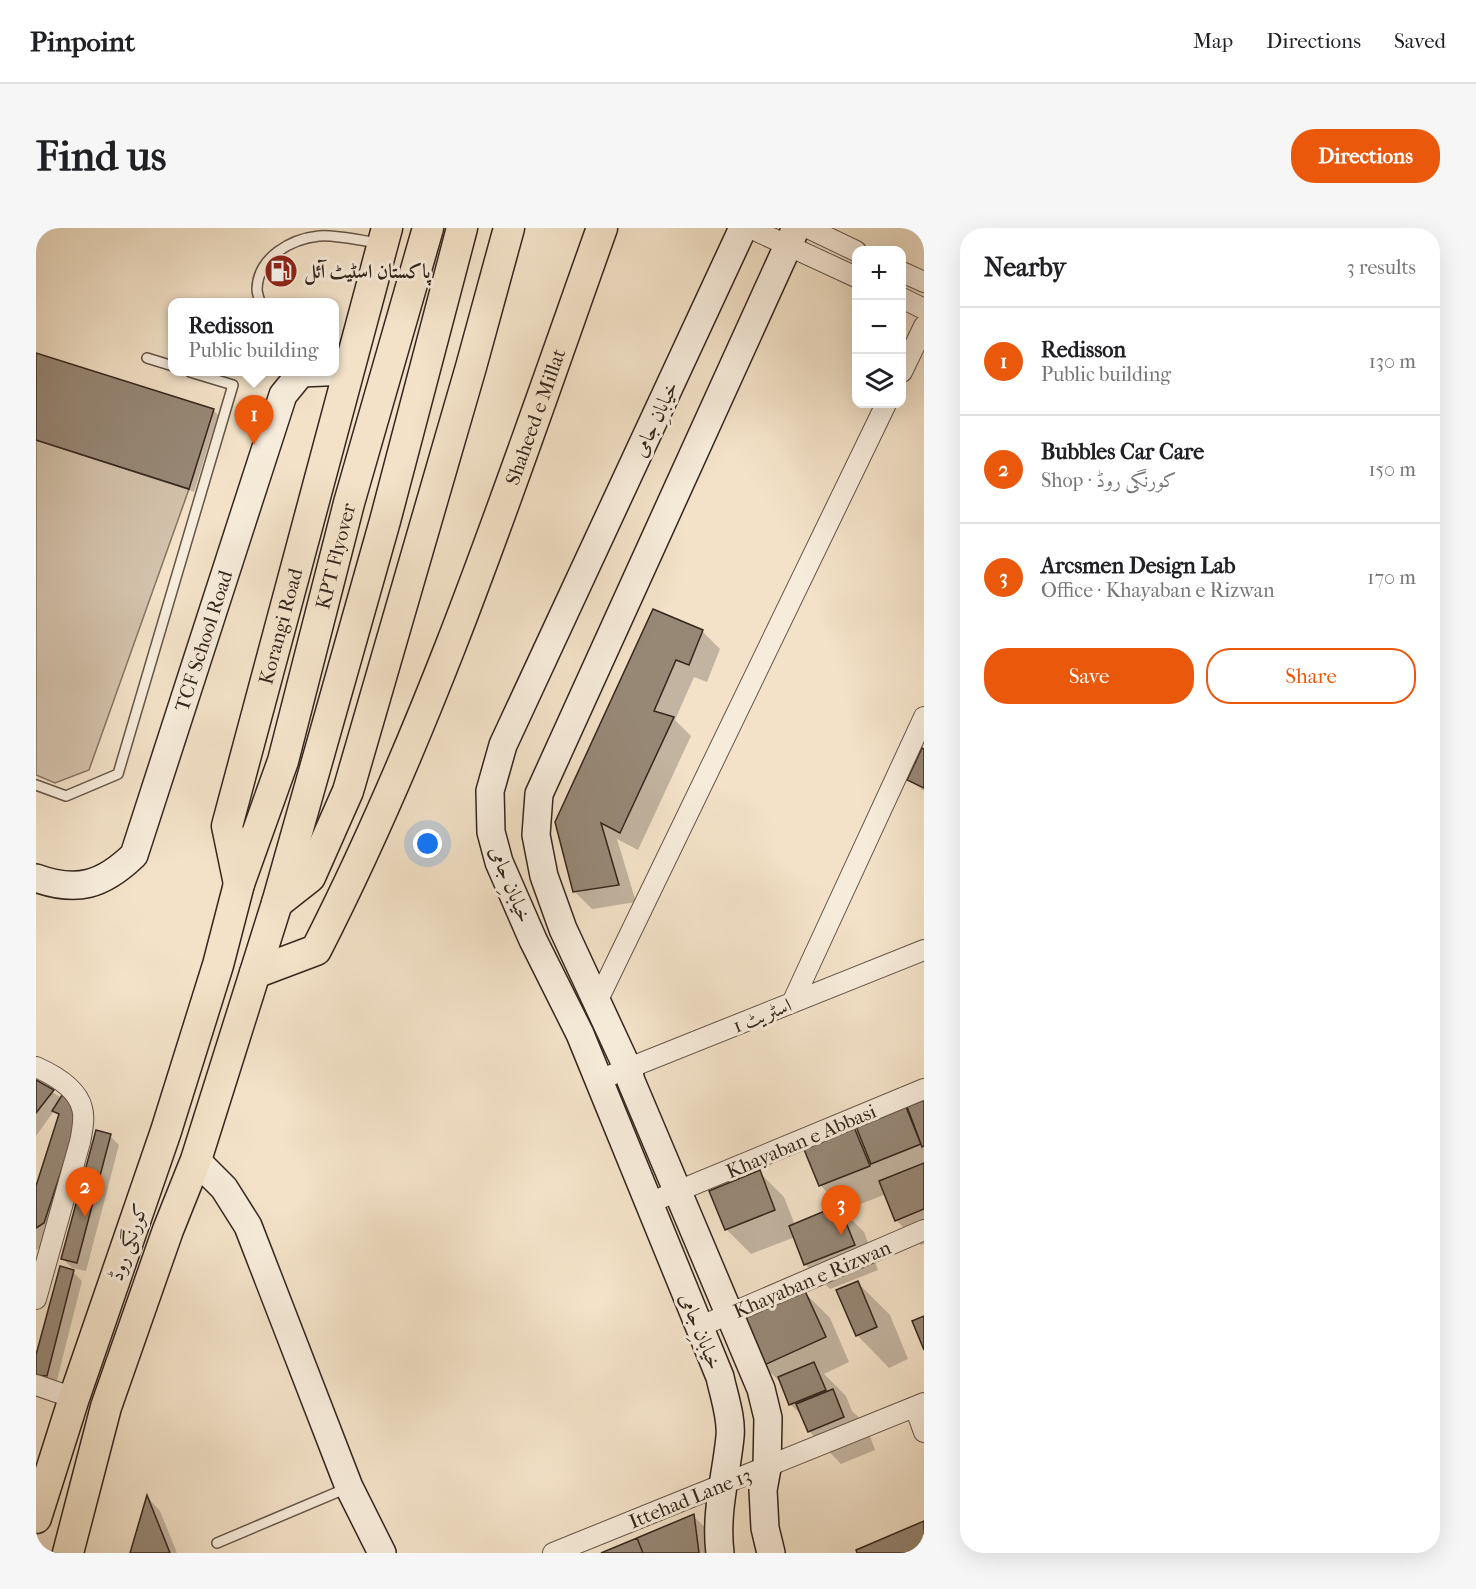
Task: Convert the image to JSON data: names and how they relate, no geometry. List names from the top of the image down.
{
  "streets": {
    "main road": [
      "Shaheed e Millat",
      "خیابانِ جامی",
      "KPT Flyover",
      "Korangi Road",
      "TCF School Road",
      "کورنگی روڈ"
    ],
    "street": [
      "اسٹریٹ 1",
      "Khayaban e Abbasi",
      "Khayaban e Rizwan",
      "Ittehad Lane 13"
    ]
  },
  "crossings": [
    ["Shaheed e Millat", "KPT Flyover"],
    ["Shaheed e Millat", "کورنگی روڈ"],
    ["خیابانِ جامی", "اسٹریٹ 1"],
    ["خیابانِ جامی", "Khayaban e Abbasi"],
    ["خیابانِ جامی", "Khayaban e Rizwan"],
    ["خیابانِ جامی", "Ittehad Lane 13"],
    ["KPT Flyover", "Korangi Road"],
    ["KPT Flyover", "کورنگی روڈ"],
    ["Korangi Road", "TCF School Road"]
  ],
  "places": {
    "fuel station": ["پاکستان اسٹیٹ آئل"]
  },
  "page": {
    "header": "Pinpoint",
    "nav": ["Map", "Directions", "Saved"],
    "buttons": [
      "Directions",
      ["Save", "Share"]
    ],
    "title": "Find us",
    "heading": ["Nearby", "3 results"],
    "map_buttons": ["+", "−"],
    "popup": ["Redisson", "Public building"],
    "list": [
      {
        "mark": "1",
        "name": "Redisson",
        "note": "Public building",
        "value": "130 m"
      },
      {
        "mark": "2",
        "name": "Bubbles Car Care",
        "note": "Shop · کورنگی روڈ",
        "value": "150 m"
      },
      {
        "mark": "3",
        "name": "Arcsmen Design Lab",
        "note": "Office · Khayaban e Rizwan",
        "value": "170 m"
      }
    ],
    "pins": ["1", "2", "3"]
  }
}
